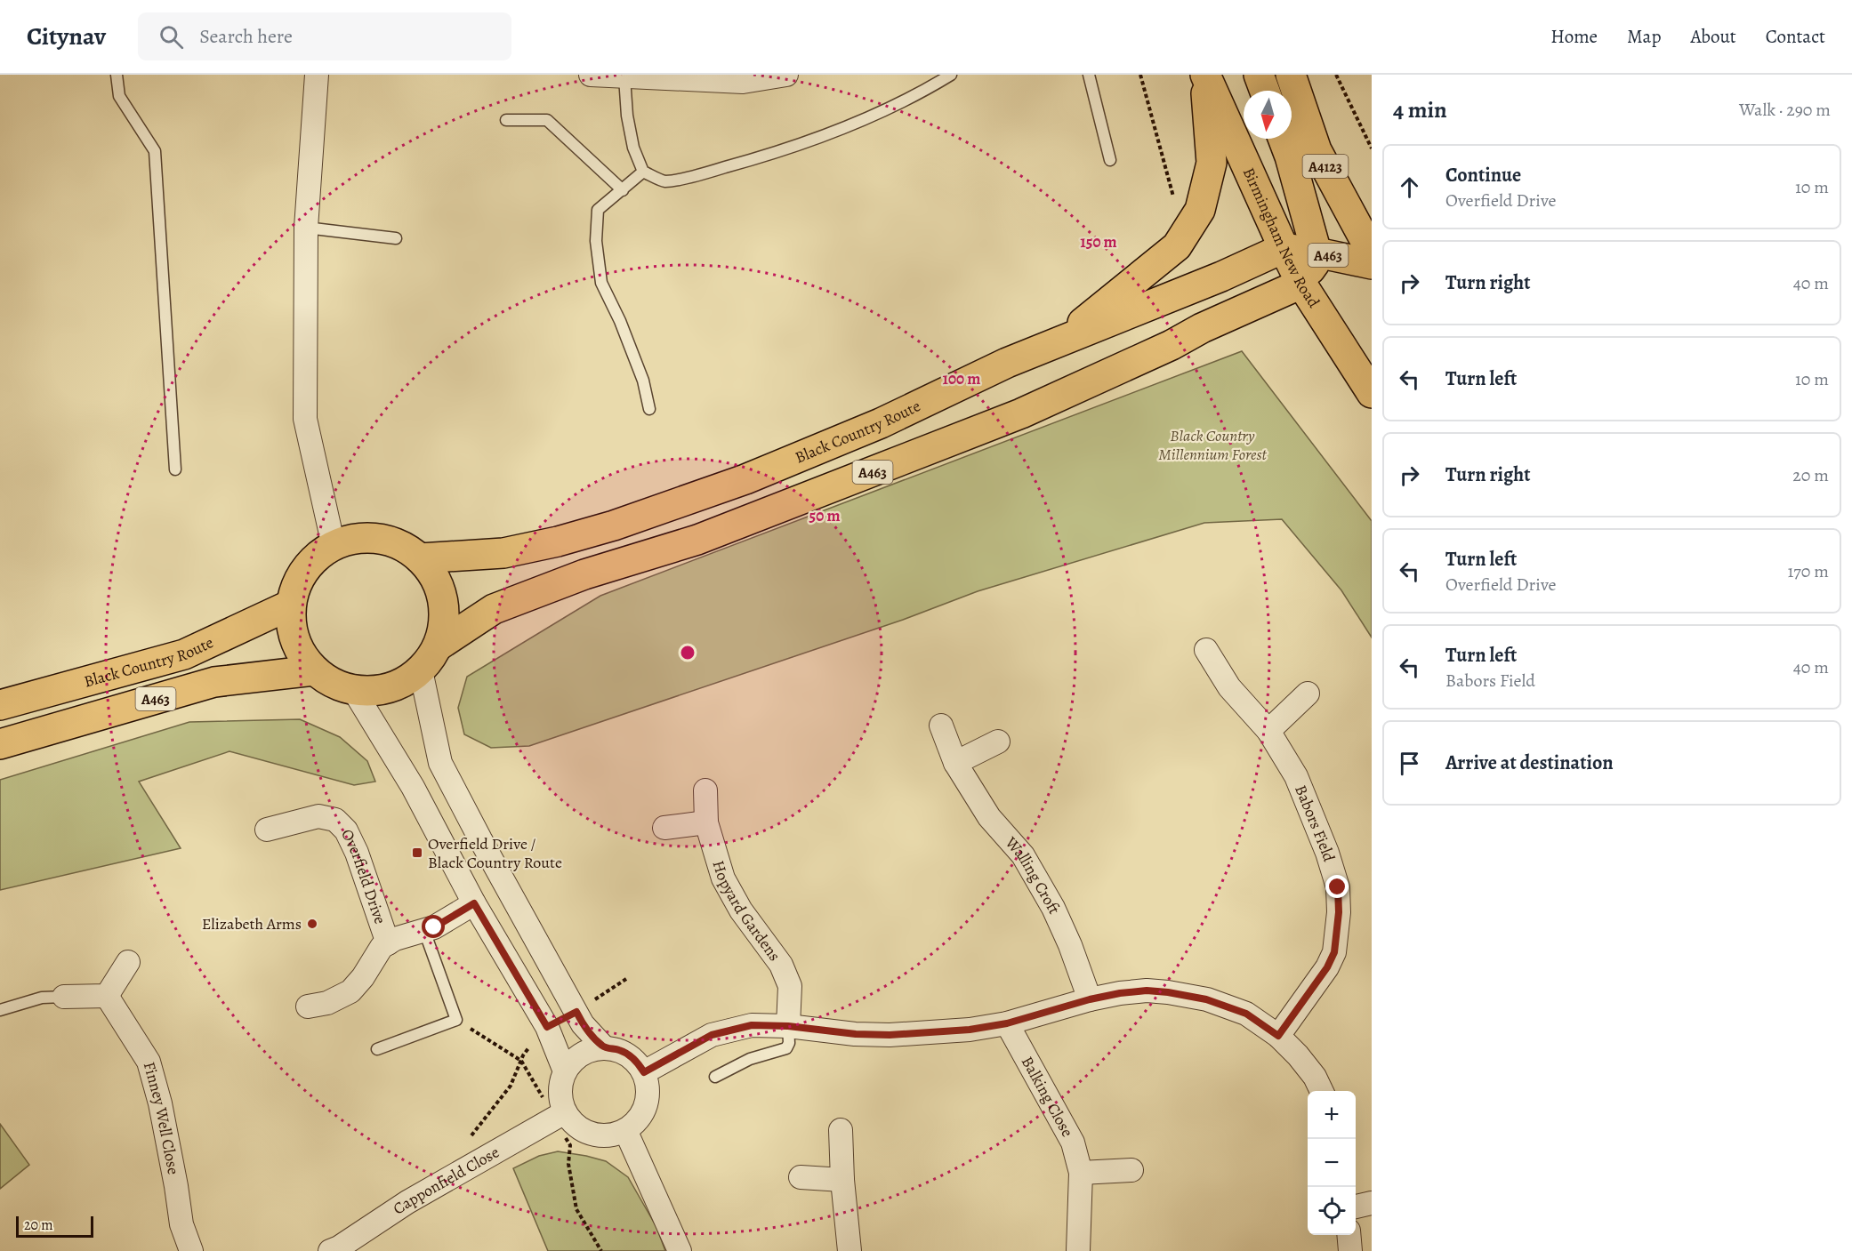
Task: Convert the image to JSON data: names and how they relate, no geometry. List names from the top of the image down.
{
  "streets": {
    "highway": [
      "A4123",
      "Birmingham New Road",
      "A463",
      "Black Country Route"
    ],
    "street": [
      "Babors Field",
      "Walling Croft",
      "Overfield Drive",
      "Hopyard Gardens",
      "Balking Close",
      "Finney Well Close",
      "Capponfield Close"
    ]
  },
  "crossings": [
    ["A4123", "A463"],
    ["Birmingham New Road", "A463"],
    ["Birmingham New Road", "Black Country Route"],
    ["A463", "Black Country Route"]
  ],
  "parks": ["Black Country Millennium Forest"],
  "places": {
    "transit": ["Overfield Drive / Black Country Route"],
    "other": ["Elizabeth Arms"]
  },
  "scale_bar": "20 m",
  "north": "bottom",
  "page": {
    "header": "Citynav",
    "search": "Search here",
    "nav": [
      "Home",
      "Map",
      "About",
      "Contact"
    ],
    "heading": ["4 min", "Walk · 290 m"],
    "list": [
      ["Continue", "Overfield Drive", "10 m"],
      ["Turn right", "40 m"],
      ["Turn left", "10 m"],
      ["Turn right", "20 m"],
      ["Turn left", "Overfield Drive", "170 m"],
      ["Turn left", "Babors Field", "40 m"],
      "Arrive at destination"
    ],
    "map_buttons": ["+", "−"],
    "scale": "20 m"
  },
  "rings": ["150 m", "100 m", "50 m"]
}
